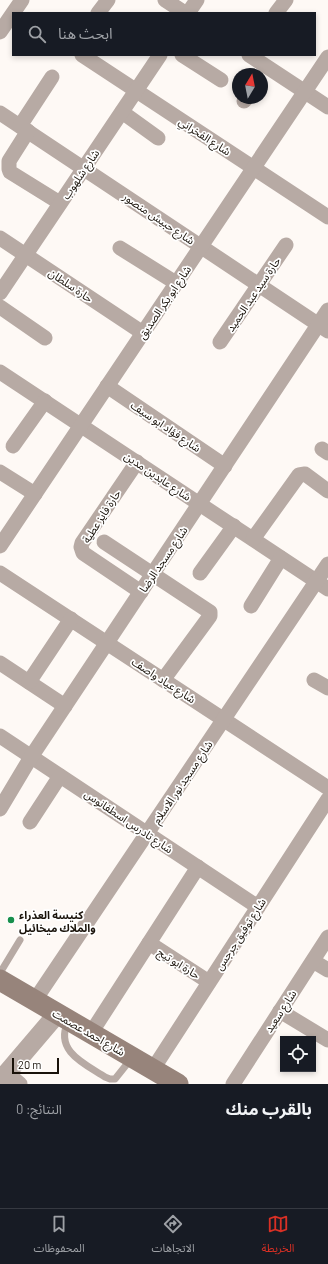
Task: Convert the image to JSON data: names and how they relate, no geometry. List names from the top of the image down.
{
  "streets": {
    "main road": ["شارع احمد عصمت"],
    "street": [
      "شارع الفخراني",
      "شارع شلهوب",
      "شارع حبيش منصور",
      "حارة سلطان",
      "حارة سيد عبد الحميد",
      "شارع ابو بكر الصديق",
      "شارع فؤاد ابو سيف",
      "شارع عابدين مدين",
      "حارة فايز عطية",
      "شارع مسجد الرضا",
      "شارع عياد واصف",
      "شارع مسجد نور الاسلام",
      "شارع تادرس اسطفانوس",
      "شارع توفيق جرجس",
      "حارة ابو تيج",
      "شارع سعيد"
    ]
  },
  "crossings": [
    ["شارع الفخراني", "شارع شلهوب"],
    ["شارع الفخراني", "شارع ابو بكر الصديق"],
    ["شارع شلهوب", "شارع حبيش منصور"],
    ["شارع شلهوب", "حارة سلطان"],
    ["شارع حبيش منصور", "حارة سيد عبد الحميد"],
    ["شارع حبيش منصور", "شارع ابو بكر الصديق"],
    ["شارع حبيش منصور", "شارع مسجد الرضا"],
    ["حارة سلطان", "شارع ابو بكر الصديق"],
    ["شارع ابو بكر الصديق", "شارع فؤاد ابو سيف"],
    ["شارع ابو بكر الصديق", "شارع عابدين مدين"],
    ["شارع فؤاد ابو سيف", "شارع مسجد الرضا"],
    ["شارع عابدين مدين", "حارة فايز عطية"],
    ["شارع عابدين مدين", "شارع مسجد الرضا"],
    ["شارع عابدين مدين", "شارع مسجد نور الاسلام"],
    ["حارة فايز عطية", "شارع مسجد الرضا"],
    ["شارع مسجد الرضا", "شارع عياد واصف"],
    ["شارع مسجد الرضا", "شارع تادرس اسطفانوس"],
    ["شارع عياد واصف", "شارع مسجد نور الاسلام"],
    ["شارع مسجد نور الاسلام", "شارع تادرس اسطفانوس"],
    ["شارع مسجد نور الاسلام", "شارع احمد عصمت"],
    ["شارع تادرس اسطفانوس", "شارع توفيق جرجس"],
    ["شارع توفيق جرجس", "حارة ابو تيج"],
    ["شارع توفيق جرجس", "شارع احمد عصمت"]
  ],
  "places": ["كنيسة العذراء والملاك ميخائيل"],
  "scale_bar": "20 m",
  "north": "top",
  "page": {
    "search": "ابحث هنا",
    "scale": "20 m",
    "heading": ["بالقرب منك", "النتائج: 0"],
    "nav": ["الخريطة", "الاتجاهات", "المحفوظات"]
  }
}
